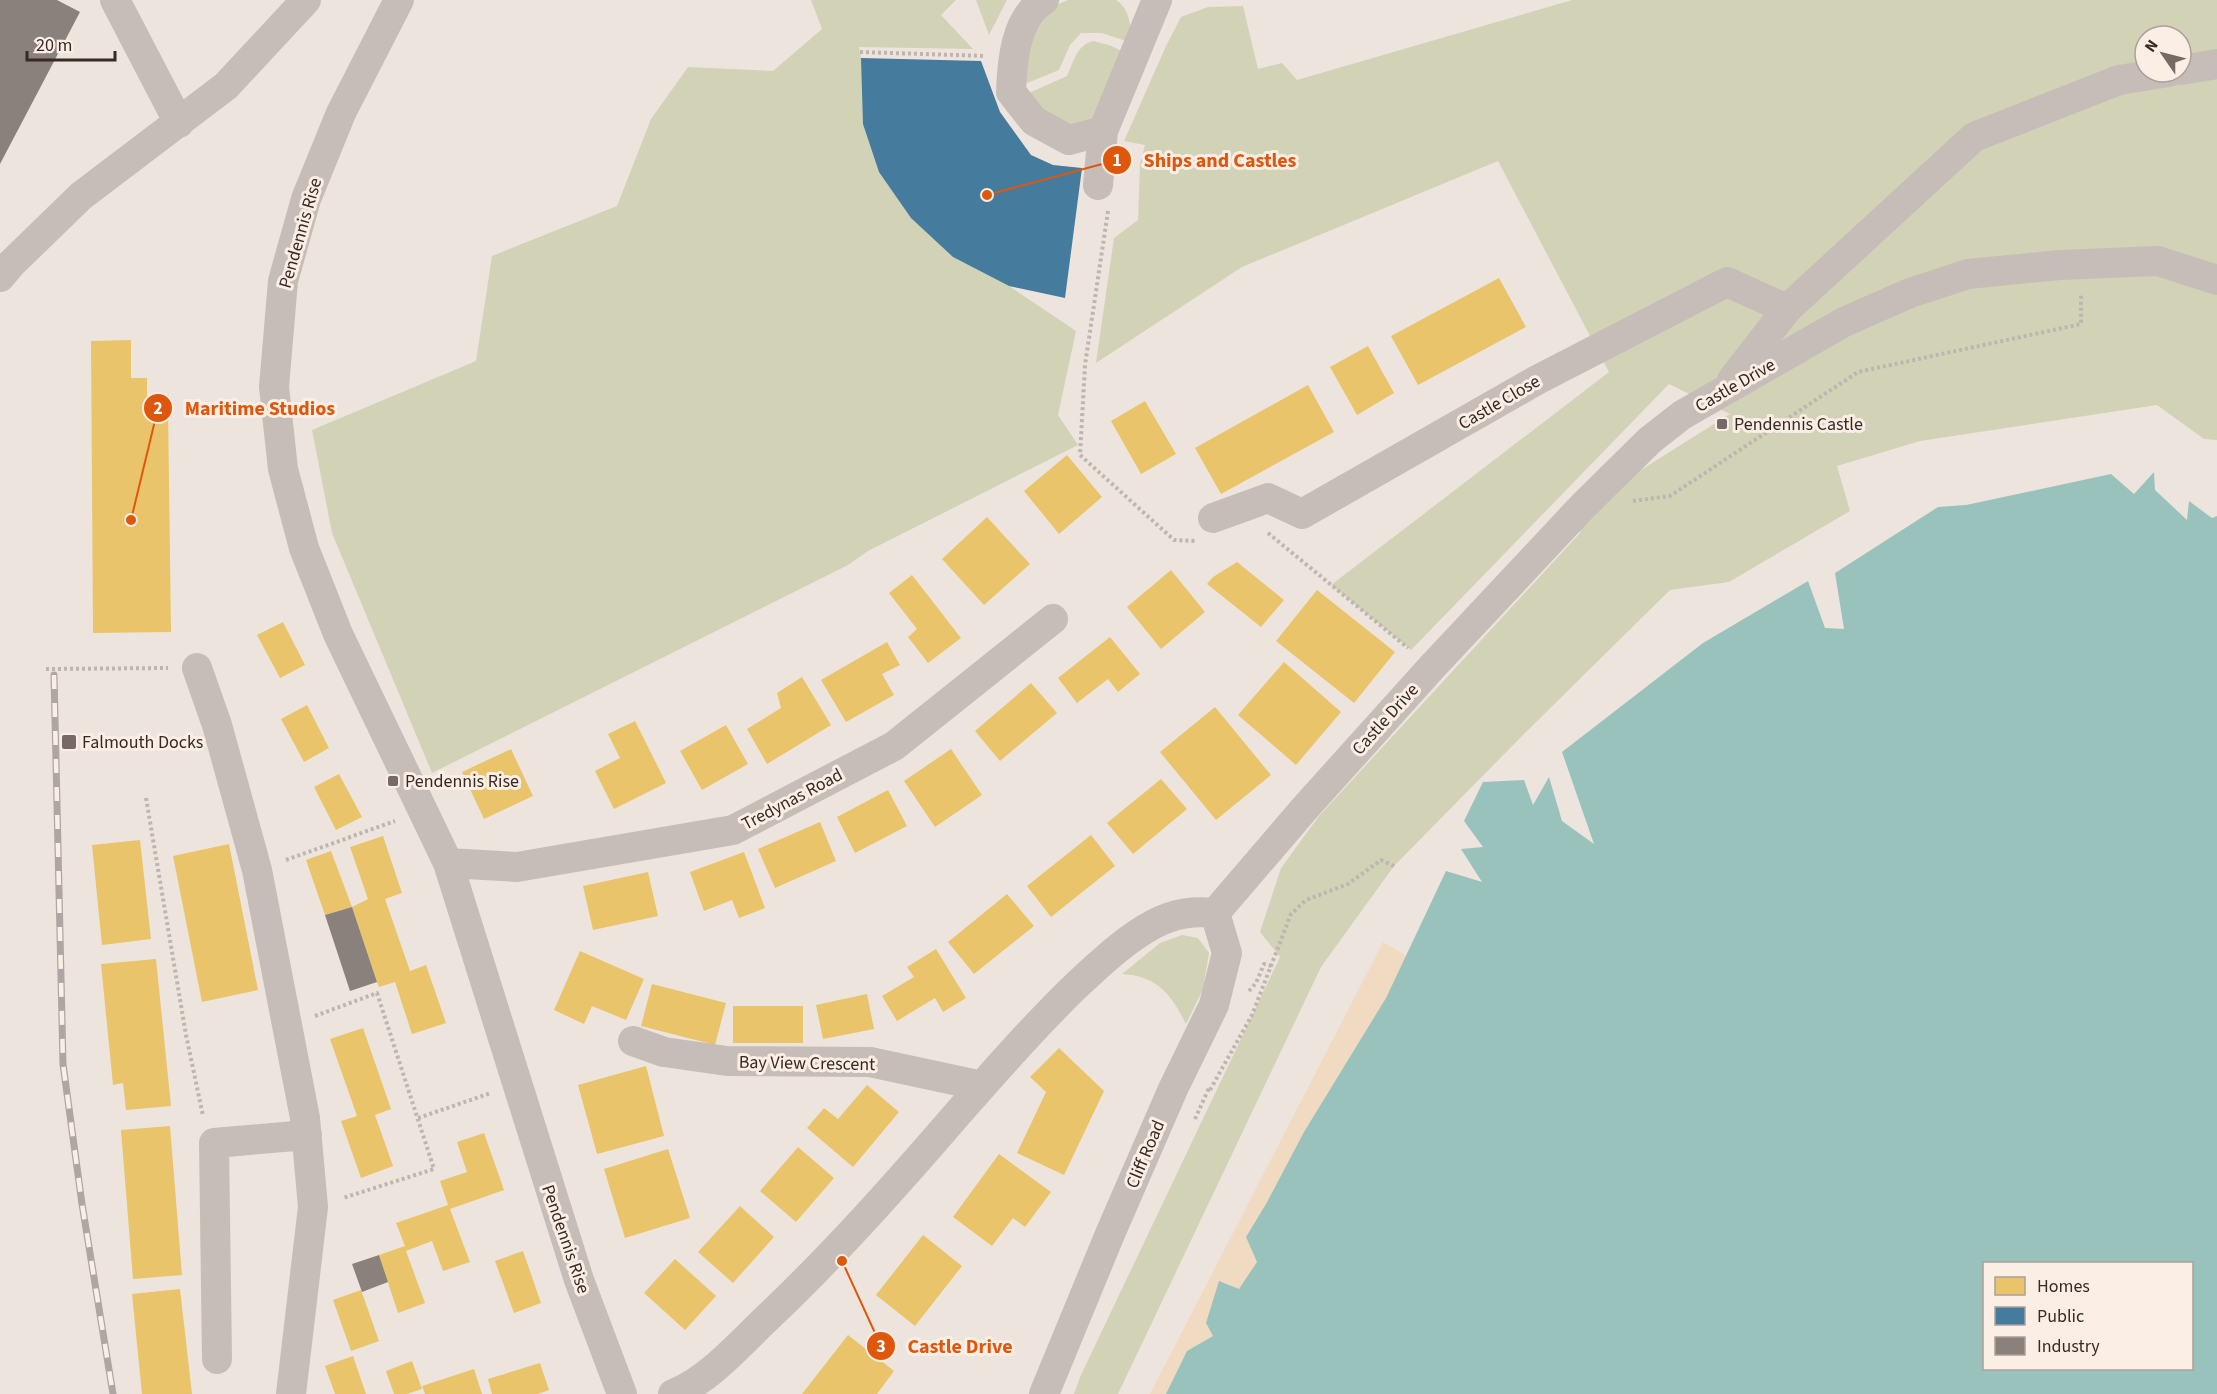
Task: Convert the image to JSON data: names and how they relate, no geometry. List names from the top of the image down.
{
  "streets": {
    "street": [
      "Pendennis Rise",
      "Castle Drive",
      "Castle Close",
      "Tredynas Road",
      "Bay View Crescent",
      "Cliff Road"
    ]
  },
  "crossings": [
    ["Pendennis Rise", "Tredynas Road"],
    ["Castle Drive", "Cliff Road"]
  ],
  "places": {
    "other": ["Ships and Castles", "Maritime Studios", "Castle Drive"],
    "transit": ["Pendennis Castle", "Falmouth Docks", "Pendennis Rise"]
  },
  "legend": ["Homes", "Public", "Industry"],
  "scale_bar": "20 m",
  "north": "top left"
}
